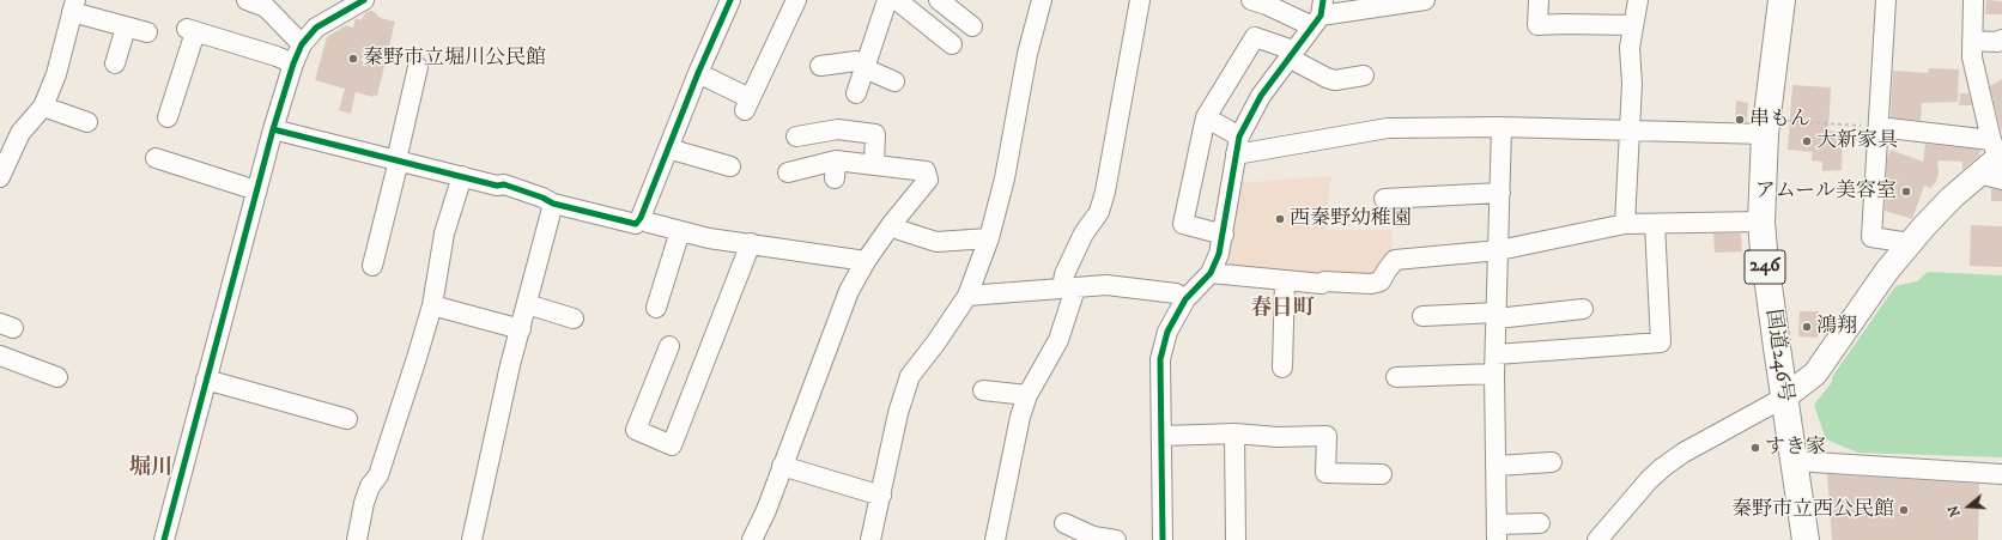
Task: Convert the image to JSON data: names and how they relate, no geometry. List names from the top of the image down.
{
  "streets": {
    "highway": ["246", "国道246号"]
  },
  "districts": ["春日町", "堀川"],
  "places": [
    "秦野市立堀川公民館",
    "串もん",
    "大新家具",
    "アムール美容室",
    "西秦野幼稚園",
    "鴻翔",
    "すき家",
    "秦野市立西公民館"
  ],
  "north": "left"
}
